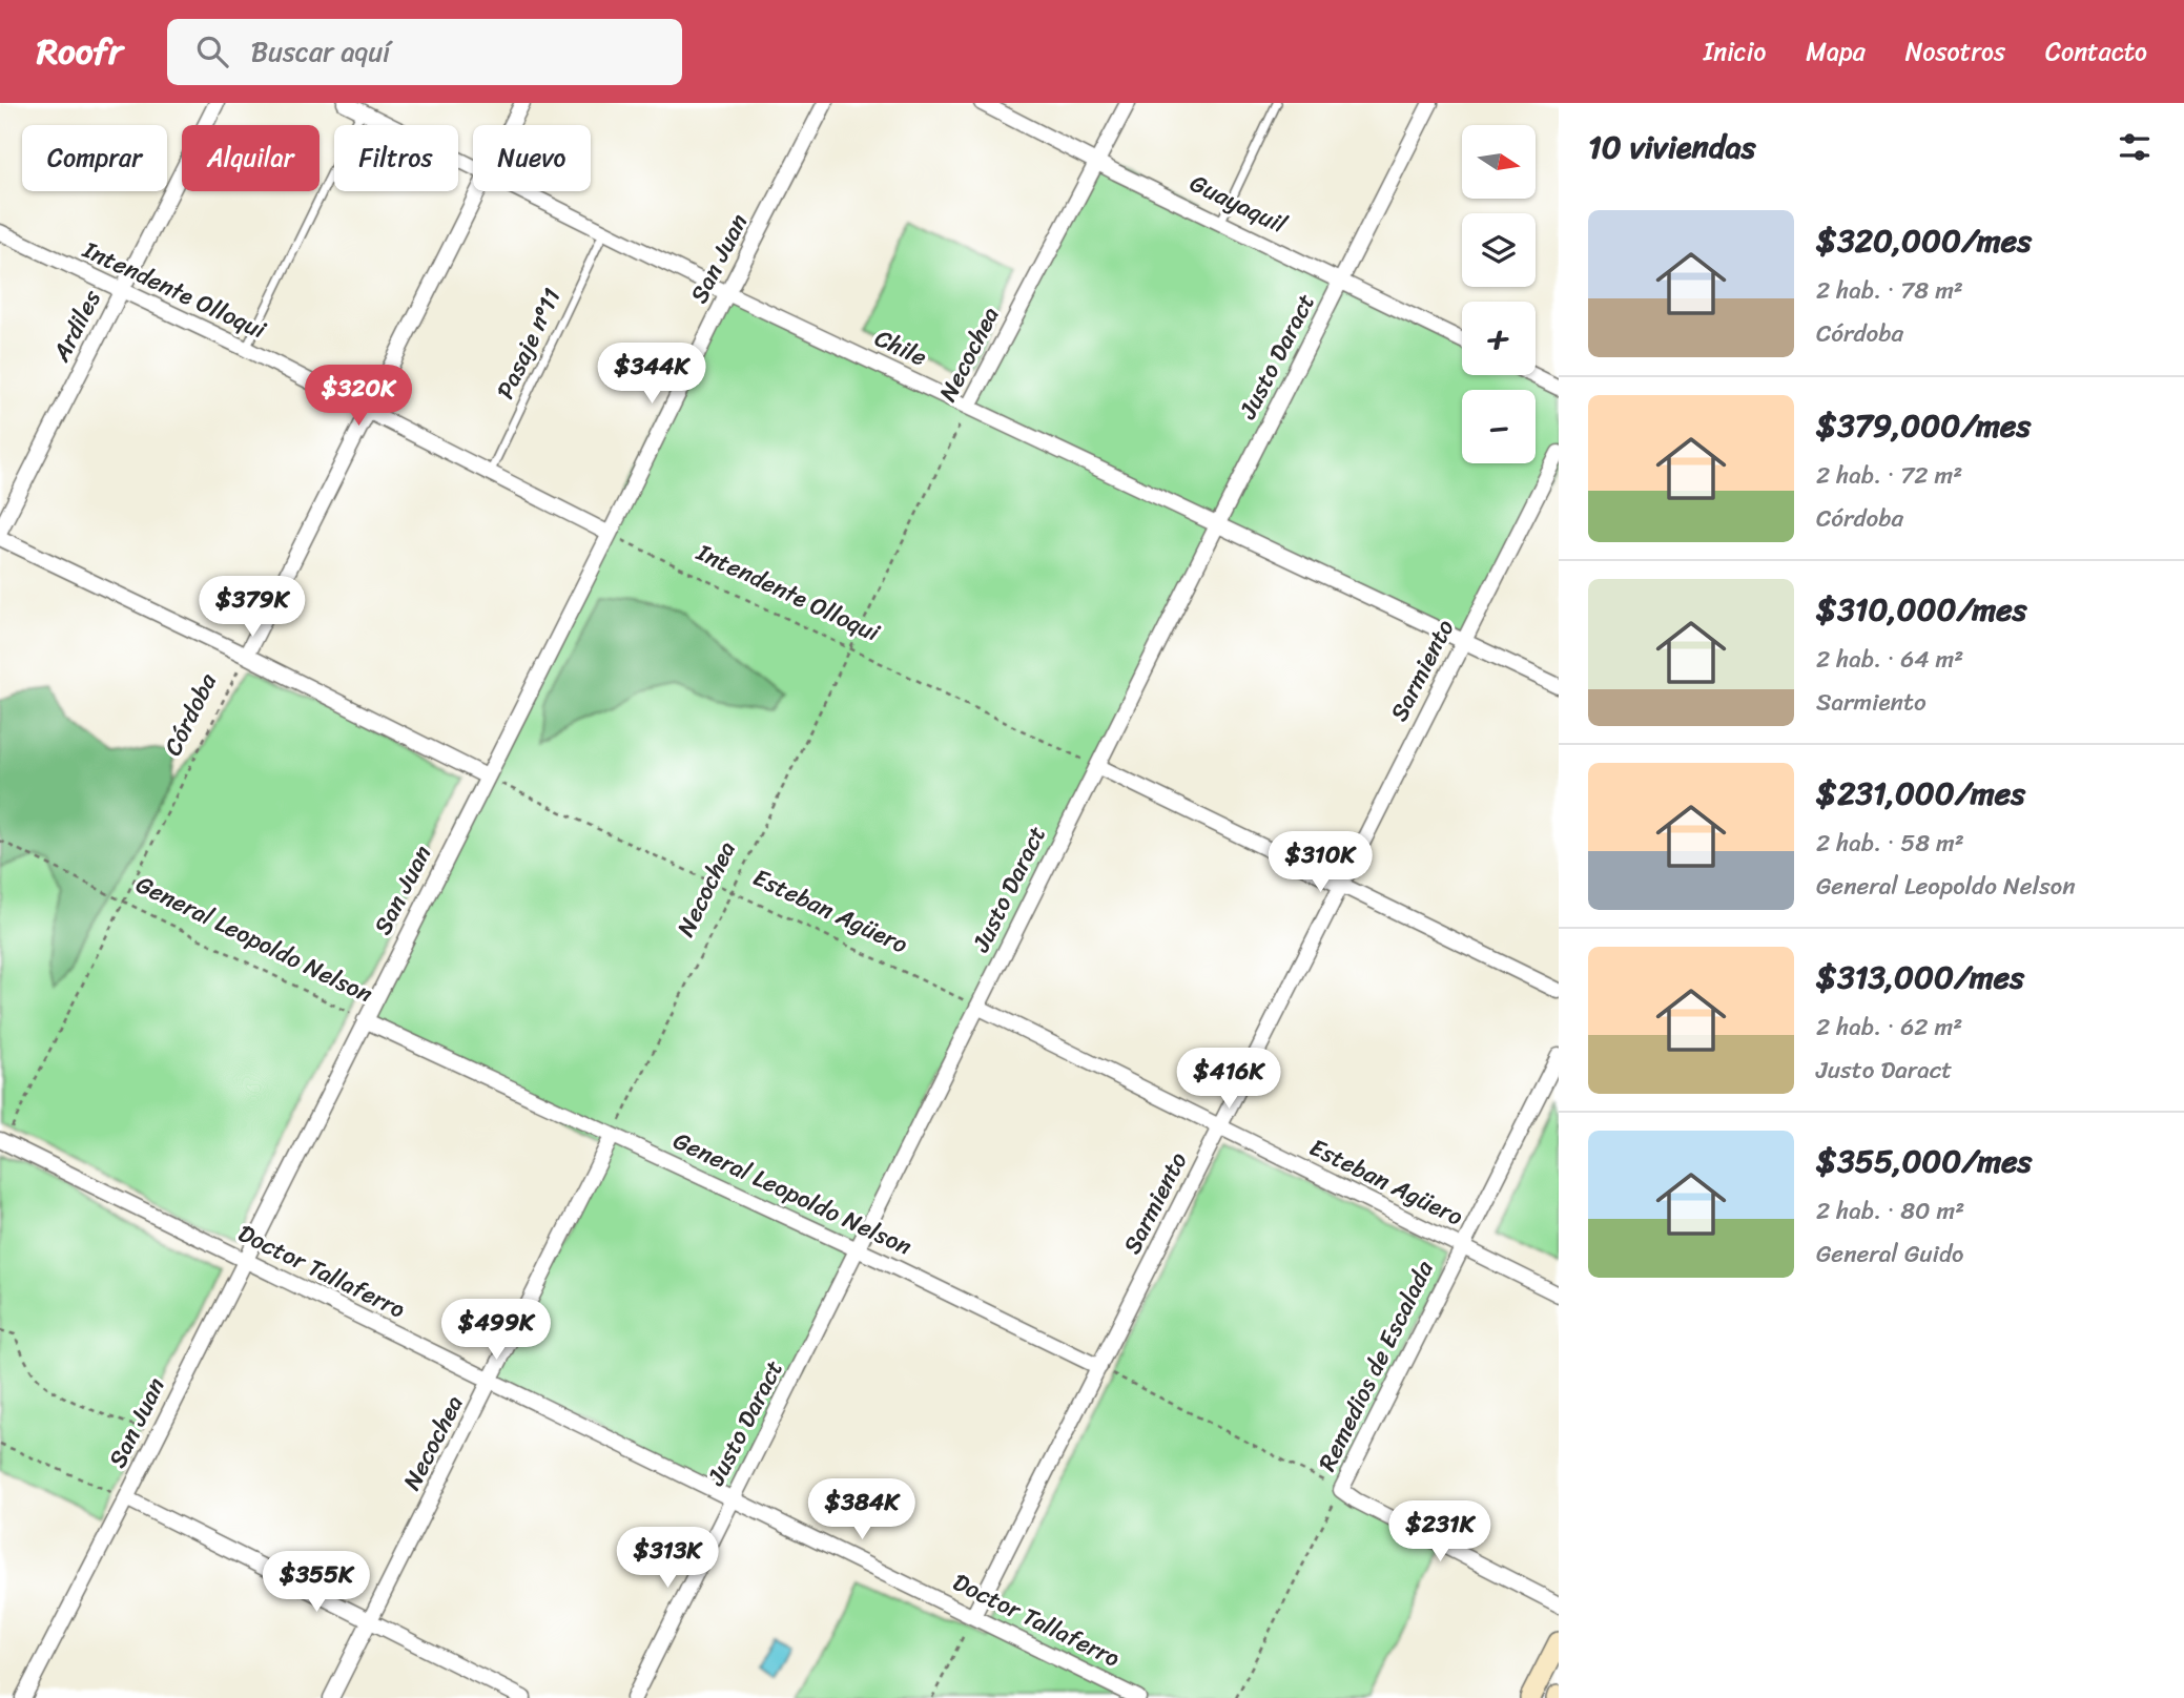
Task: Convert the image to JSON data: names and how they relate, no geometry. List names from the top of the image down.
{
  "streets": {
    "street": [
      "Guayaquil",
      "San Juan",
      "Intendente Olloqui",
      "Ardiles",
      "Chile",
      "Necochea",
      "Justo Daract",
      "Sarmiento",
      "Córdoba",
      "Esteban Agüero",
      "General Leopoldo Nelson",
      "Doctor Tallaferro",
      "Remedios de Escalada"
    ],
    "lane": ["Pasaje nº11"]
  },
  "crossings": [
    ["Guayaquil", "Necochea"],
    ["Guayaquil", "Justo Daract"],
    ["San Juan", "Intendente Olloqui"],
    ["San Juan", "Chile"],
    ["San Juan", "Esteban Agüero"],
    ["San Juan", "General Leopoldo Nelson"],
    ["San Juan", "Doctor Tallaferro"],
    ["Intendente Olloqui", "Ardiles"],
    ["Intendente Olloqui", "Pasaje nº11"],
    ["Intendente Olloqui", "Necochea"],
    ["Intendente Olloqui", "Justo Daract"],
    ["Intendente Olloqui", "Córdoba"],
    ["Pasaje nº11", "Chile"],
    ["Chile", "Necochea"],
    ["Chile", "Justo Daract"],
    ["Chile", "Sarmiento"],
    ["Necochea", "Esteban Agüero"],
    ["Necochea", "General Leopoldo Nelson"],
    ["Necochea", "Doctor Tallaferro"],
    ["Justo Daract", "Esteban Agüero"],
    ["Justo Daract", "General Leopoldo Nelson"],
    ["Justo Daract", "Doctor Tallaferro"],
    ["Sarmiento", "Esteban Agüero"],
    ["Sarmiento", "General Leopoldo Nelson"],
    ["Sarmiento", "Doctor Tallaferro"],
    ["Córdoba", "General Leopoldo Nelson"],
    ["Córdoba", "Doctor Tallaferro"],
    ["Esteban Agüero", "Remedios de Escalada"]
  ],
  "north": "right",
  "page": {
    "header": "Roofr",
    "search": "Buscar aquí",
    "nav": [
      "Inicio",
      "Mapa",
      "Nosotros",
      "Contacto"
    ],
    "heading": "10 viviendas",
    "map_buttons": ["+", "−"],
    "chip": [
      "Comprar",
      "Alquilar",
      "Filtros",
      "Nuevo"
    ],
    "list": [
      {
        "name": "$320,000/mes",
        "note": "2 hab. · 78 m² · Córdoba"
      },
      {
        "name": "$379,000/mes",
        "note": "2 hab. · 72 m² · Córdoba"
      },
      {
        "name": "$310,000/mes",
        "note": "2 hab. · 64 m² · Sarmiento"
      },
      {
        "name": "$231,000/mes",
        "note": "2 hab. · 58 m² · General Leopoldo Nelson"
      },
      {
        "name": "$313,000/mes",
        "note": "2 hab. · 62 m² · Justo Daract"
      },
      {
        "name": "$355,000/mes",
        "note": "2 hab. · 80 m² · General Guido"
      }
    ],
    "price": [
      "$344K",
      "$320K",
      "$379K",
      "$310K",
      "$416K",
      "$499K",
      "$384K",
      "$231K",
      "$313K",
      "$355K"
    ]
  }
}
